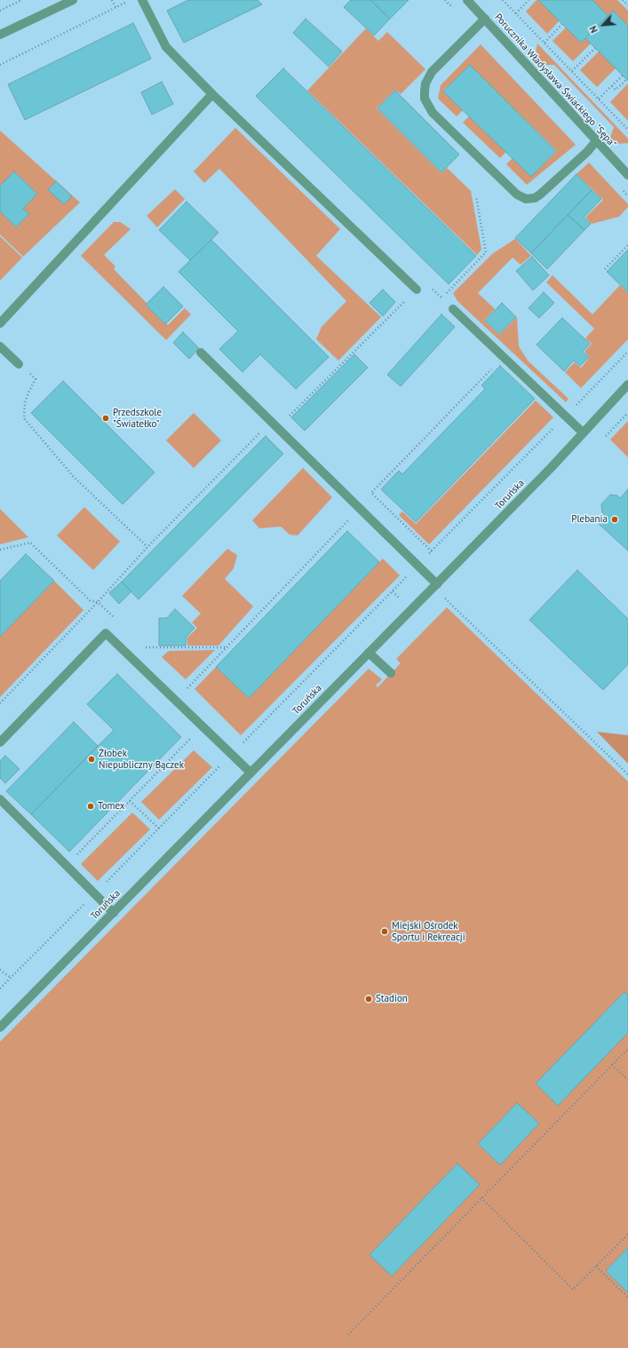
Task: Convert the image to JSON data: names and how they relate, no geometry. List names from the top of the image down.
{
  "streets": {
    "street": ["Porucznika Władysława Świackiego \"Sępa\"", "Toruńska"]
  },
  "places": [
    "Przedszkole \"Światełko\"",
    "Plebania",
    "Żłobek Niepubliczny Bączek",
    "Tomex",
    "Miejski Ośrodek Sportu i Rekreacji",
    "Stadion"
  ],
  "north": "bottom left"
}
